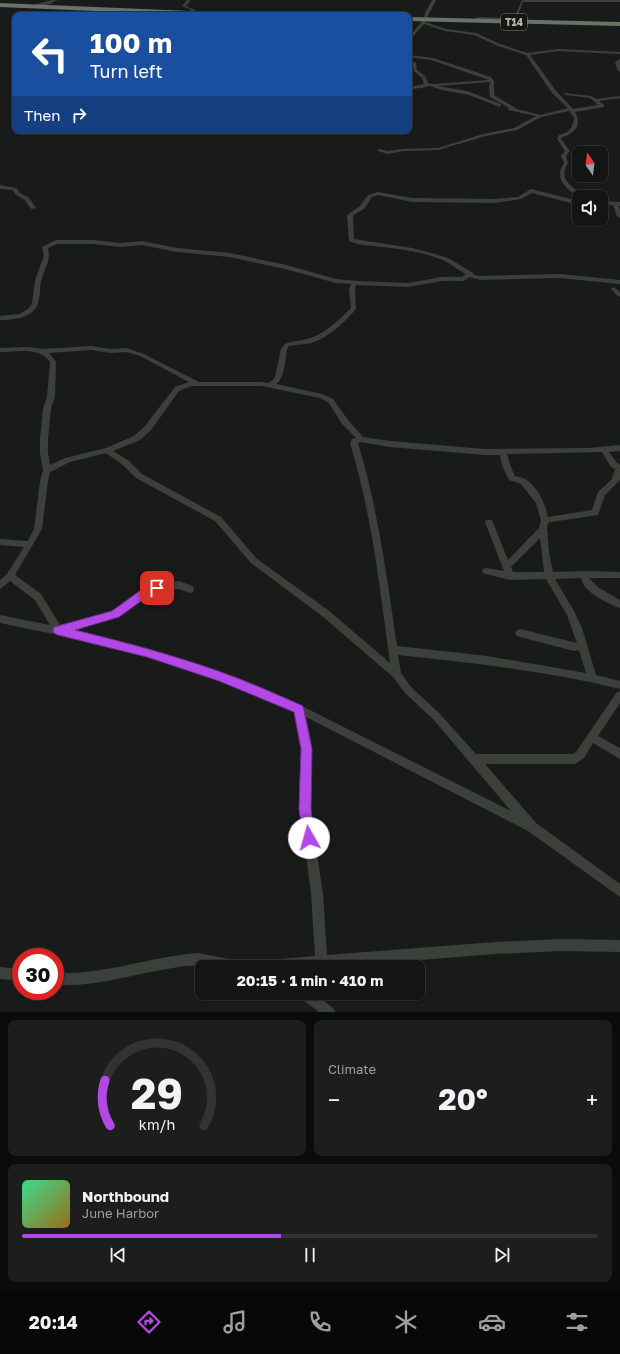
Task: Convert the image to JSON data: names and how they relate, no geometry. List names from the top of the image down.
{
  "streets": {
    "highway": ["T14"]
  },
  "north": "top",
  "page": {
    "turn": ["100 m", "Turn left"],
    "then": "Then",
    "limit": "30",
    "trip": "20:15 · 1 min · 410 m",
    "tile": "Climate",
    "heat": ["−", "20°", "+"],
    "song": ["Northbound", "June Harbor"],
    "tabs": "20:14",
    "gauge": ["29", "km/h"]
  }
}
